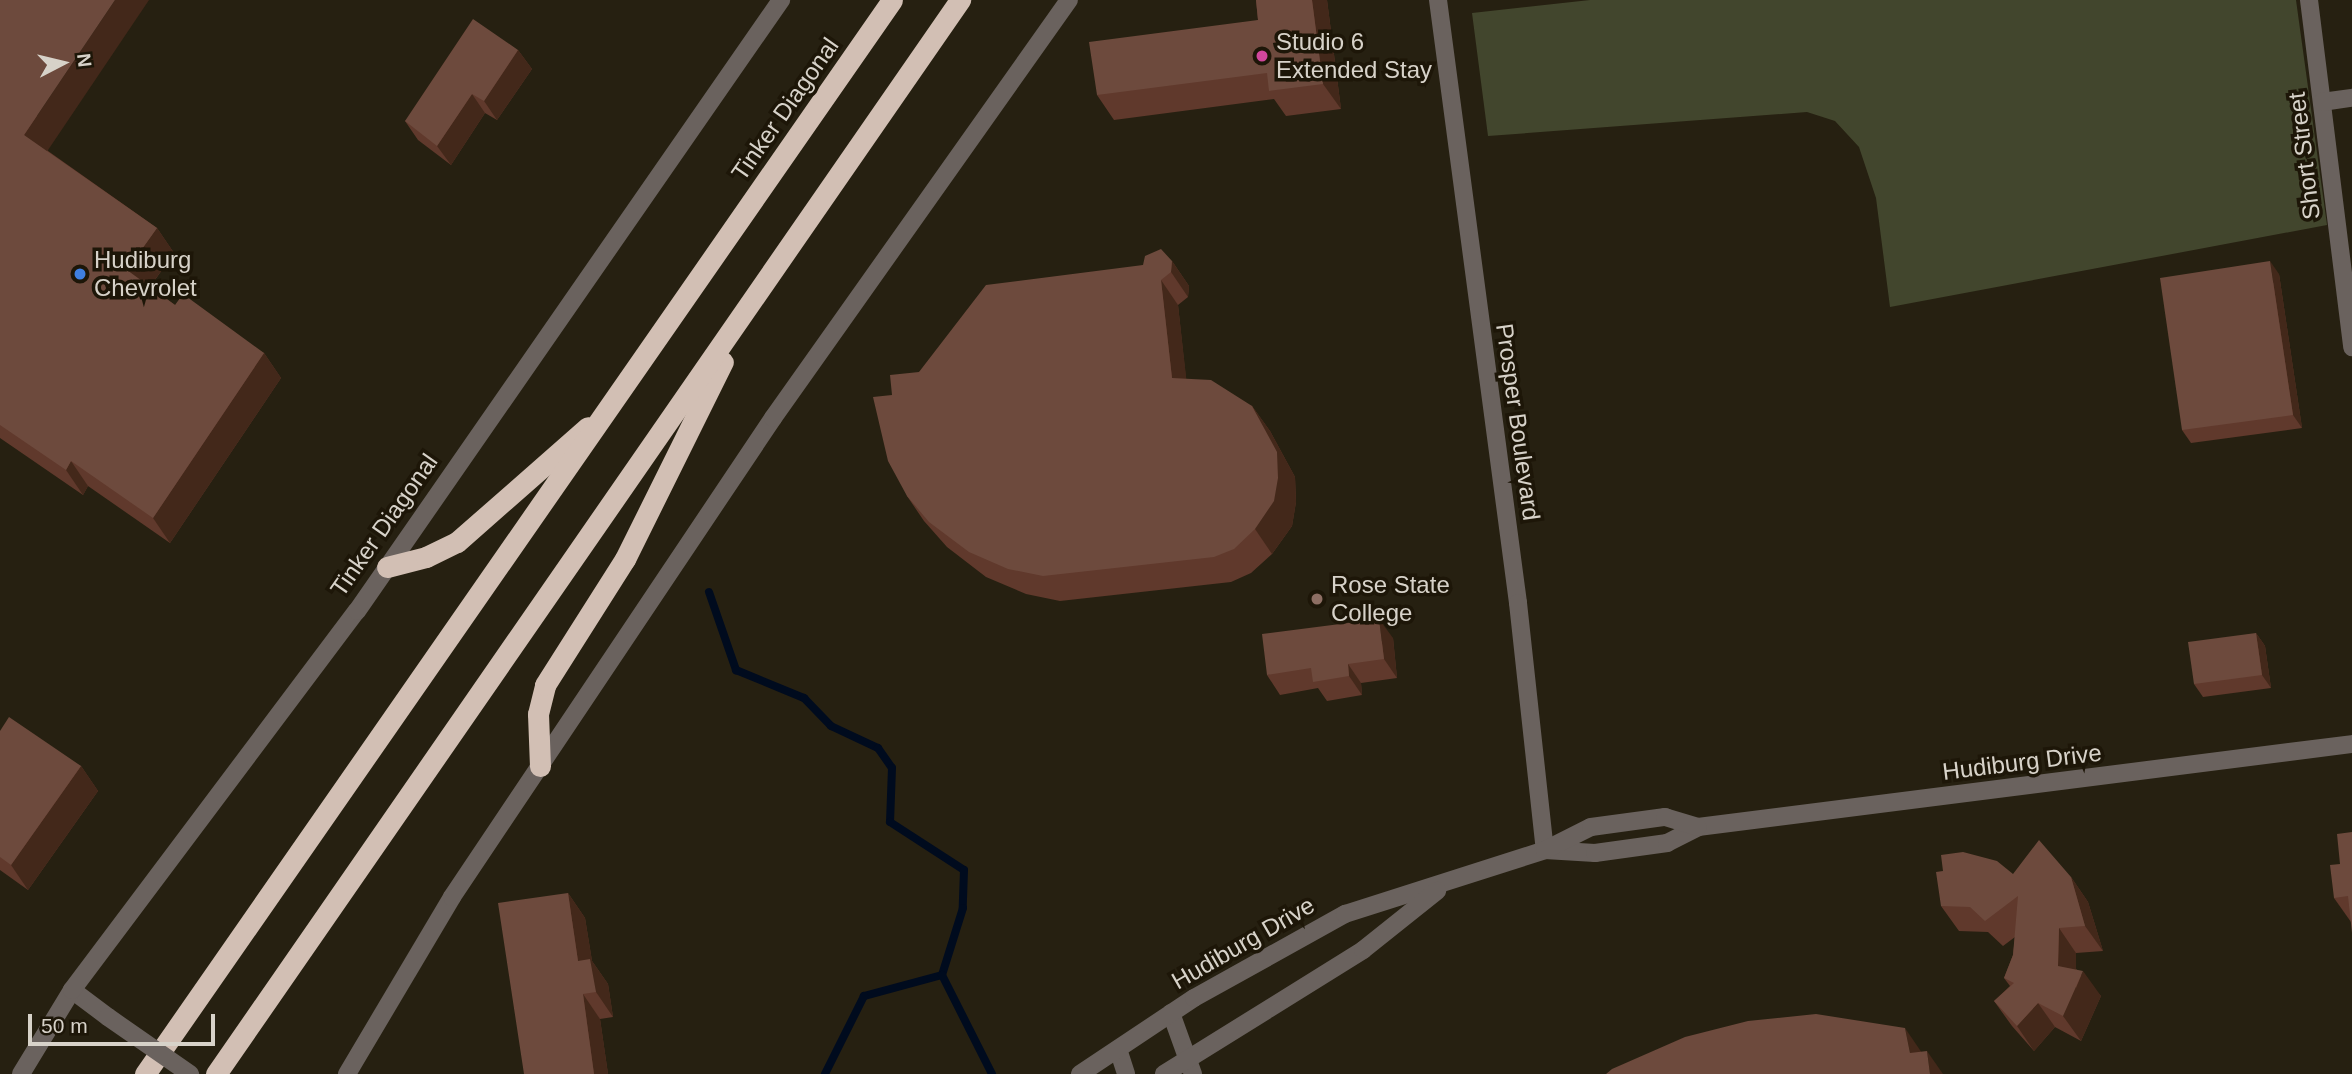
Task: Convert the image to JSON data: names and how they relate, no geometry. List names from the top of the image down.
{
  "streets": {
    "highway": ["Tinker Diagonal"],
    "street": ["Short Street", "Prosper Boulevard", "Hudiburg Drive"]
  },
  "crossings": [
    ["Prosper Boulevard", "Hudiburg Drive"]
  ],
  "places": ["Studio 6 Extended Stay", "Hudiburg Chevrolet", "Rose State College"],
  "scale_bar": "50 m",
  "north": "right"
}
